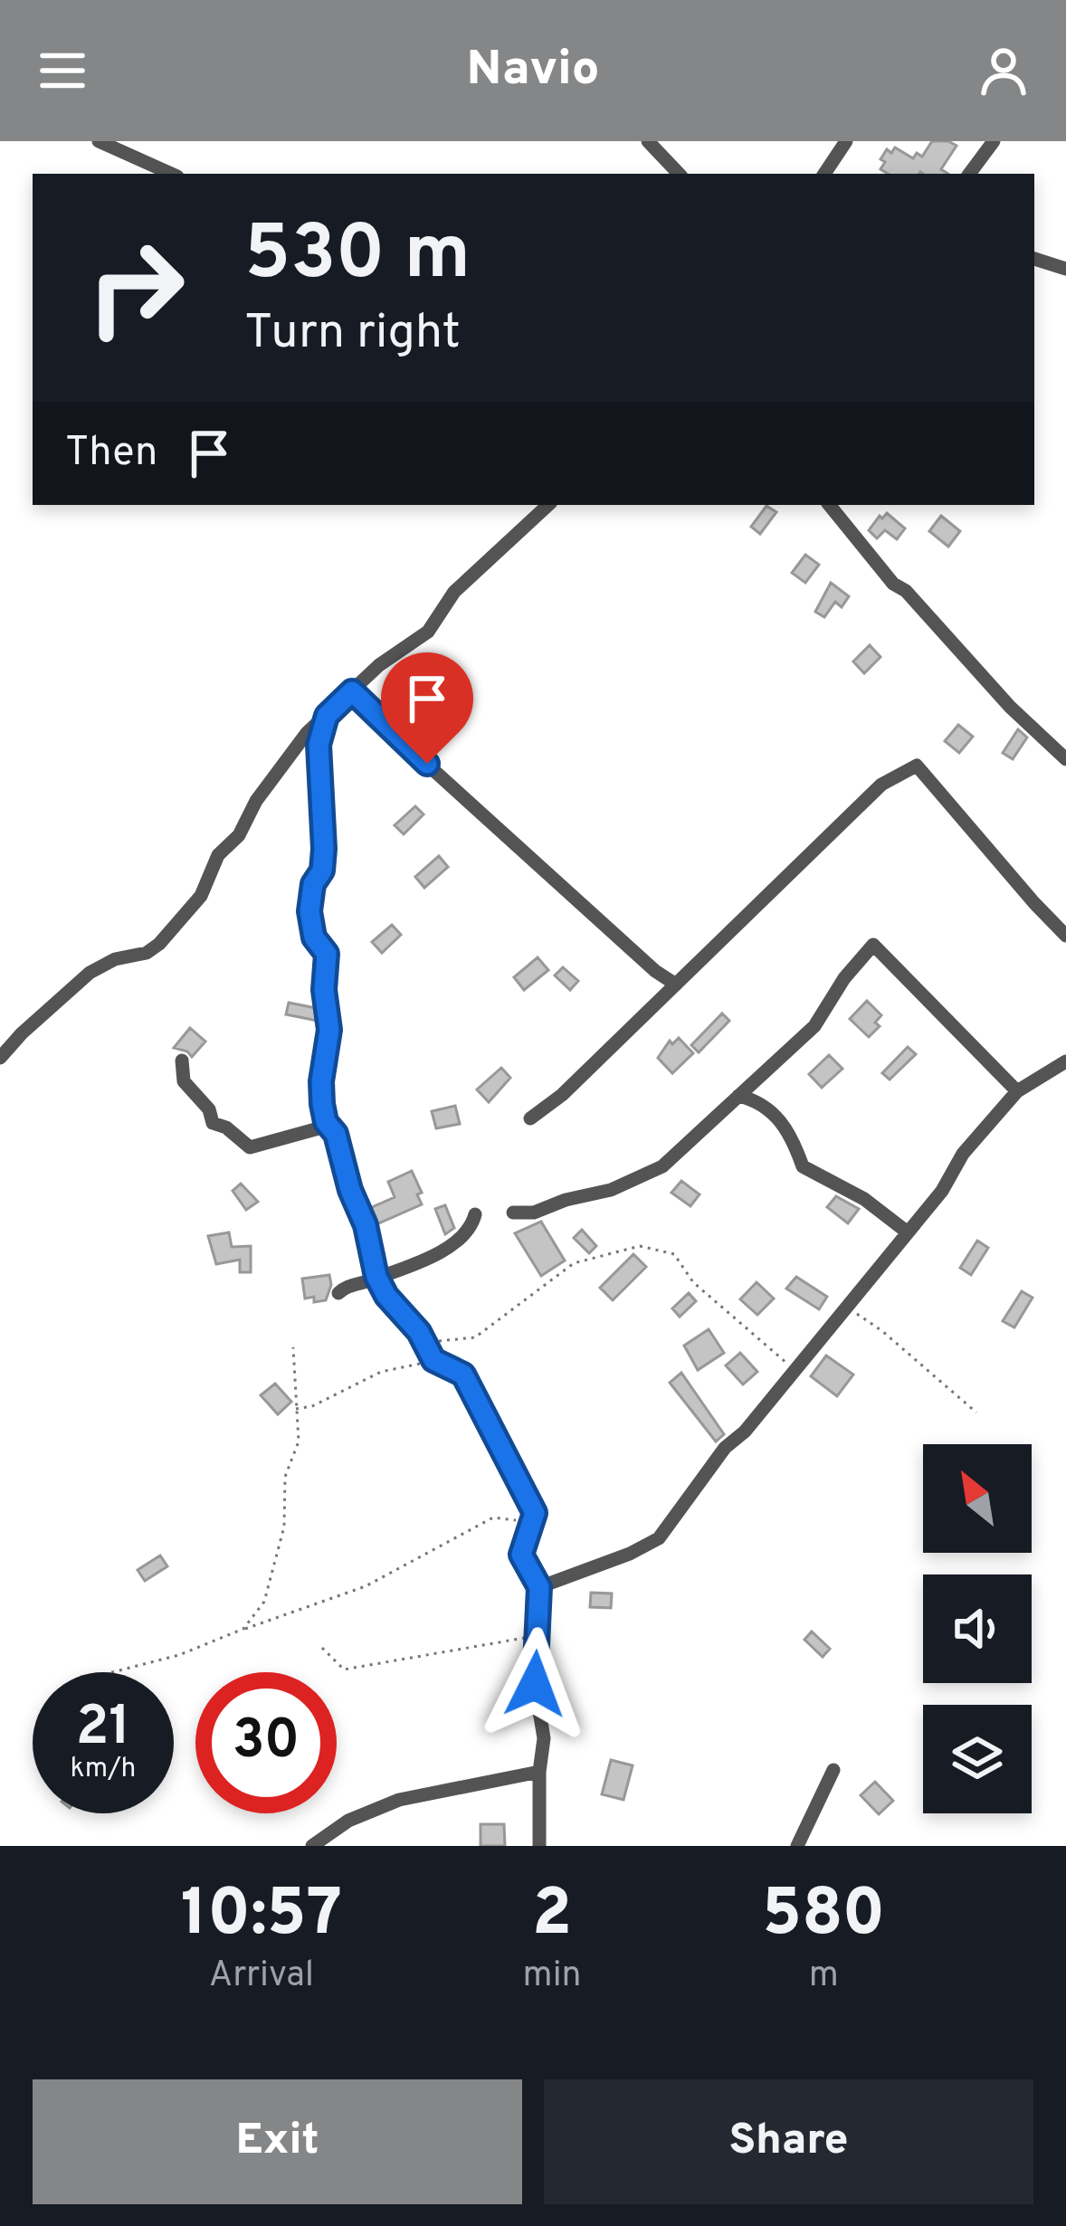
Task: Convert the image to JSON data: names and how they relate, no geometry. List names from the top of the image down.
{
  "north": "top left",
  "page": {
    "header": "Navio",
    "turn": ["530 m", "Turn right"],
    "then": "Then",
    "speed": "21 km/h",
    "limit": "30",
    "eta": [
      "10:57",
      "Arrival",
      "2",
      "min",
      "580",
      "m"
    ],
    "buttons": ["Exit", "Share"]
  }
}
